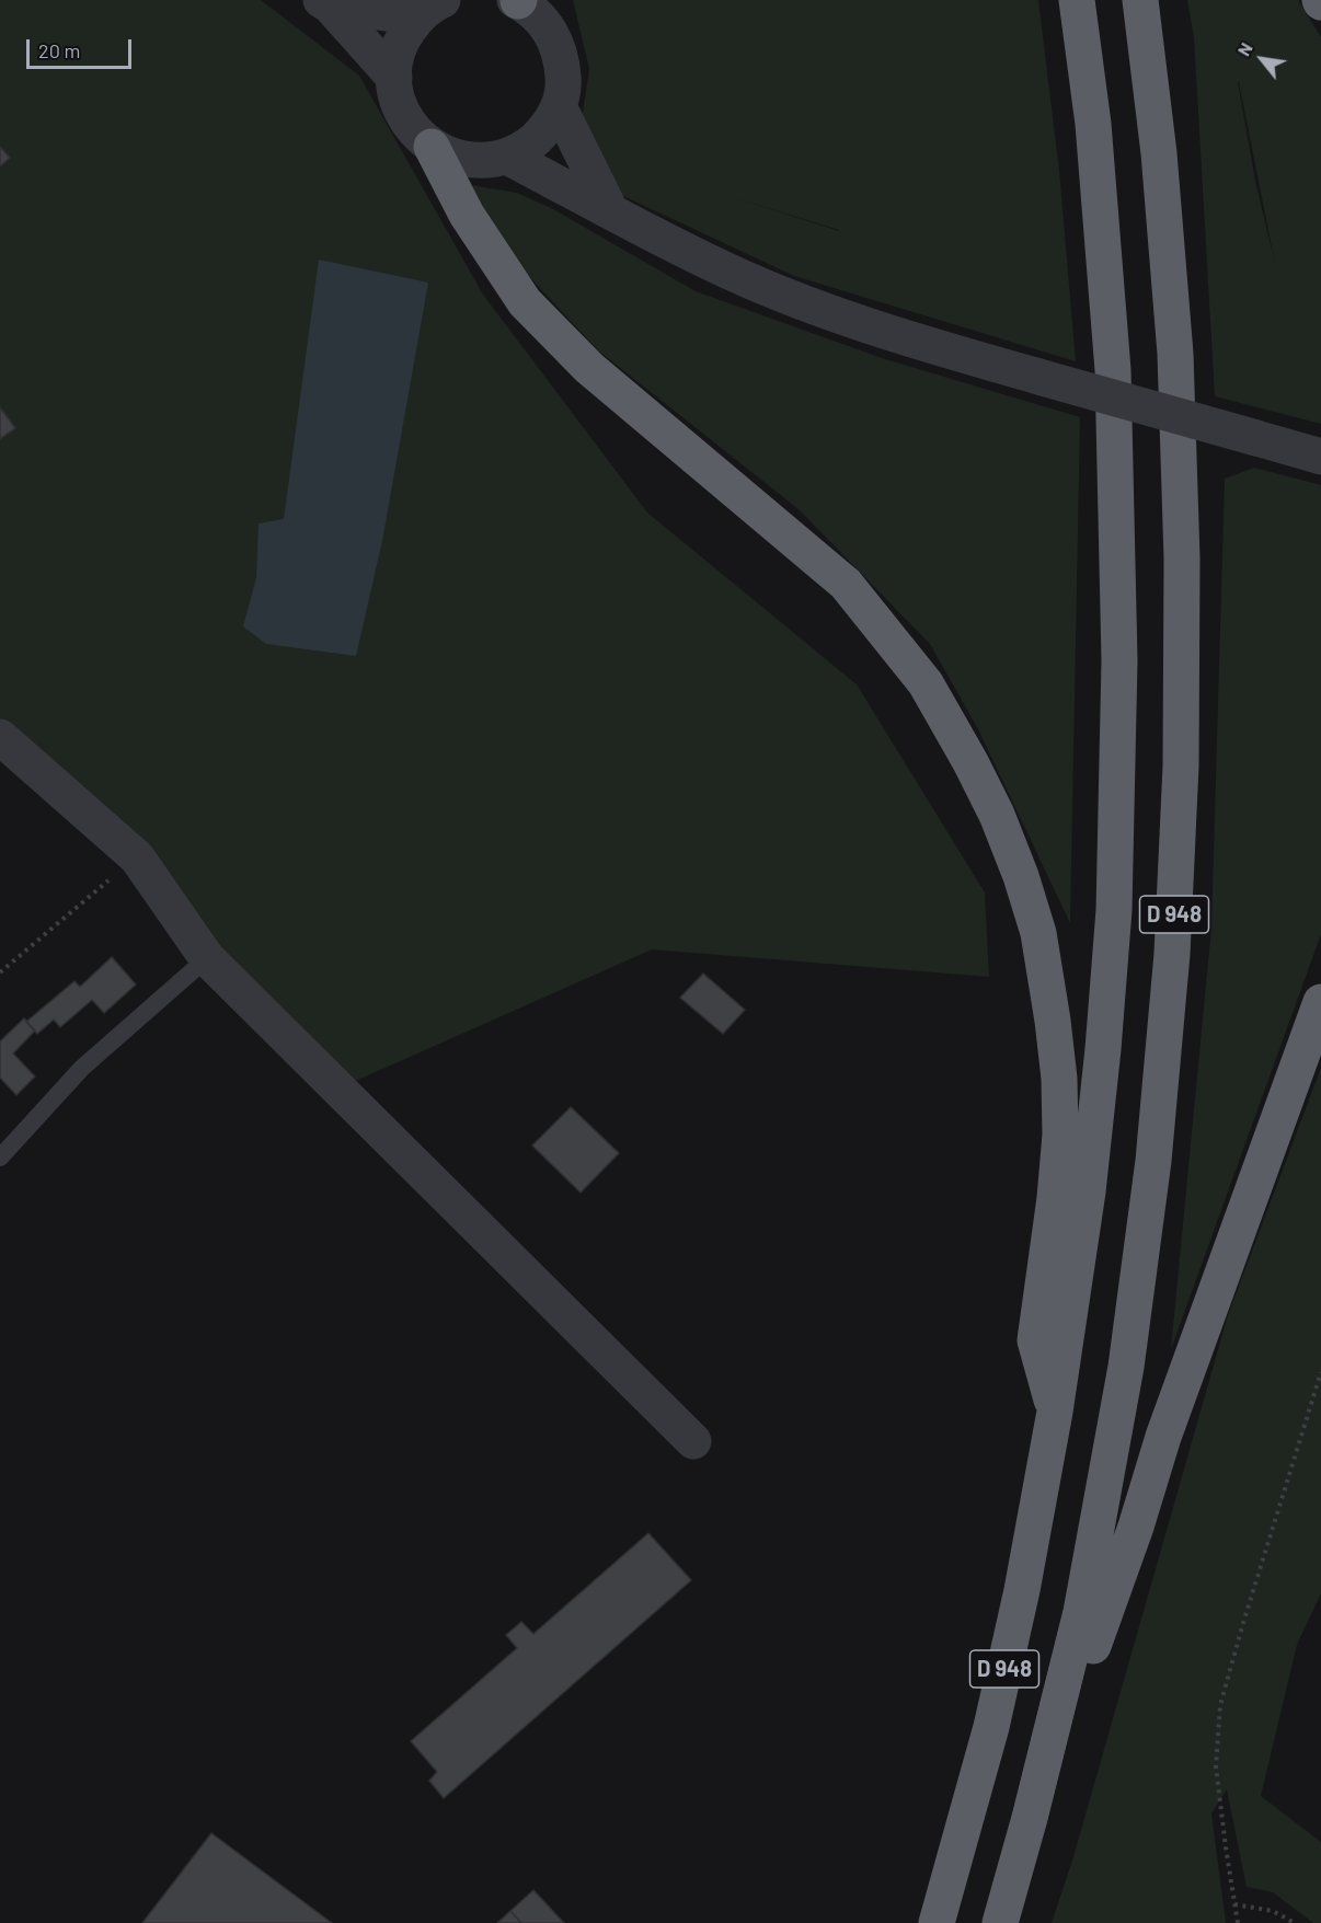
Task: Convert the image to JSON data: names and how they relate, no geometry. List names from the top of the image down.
{
  "streets": {
    "highway": ["D 948"]
  },
  "scale_bar": "20 m",
  "north": "top left"
}
